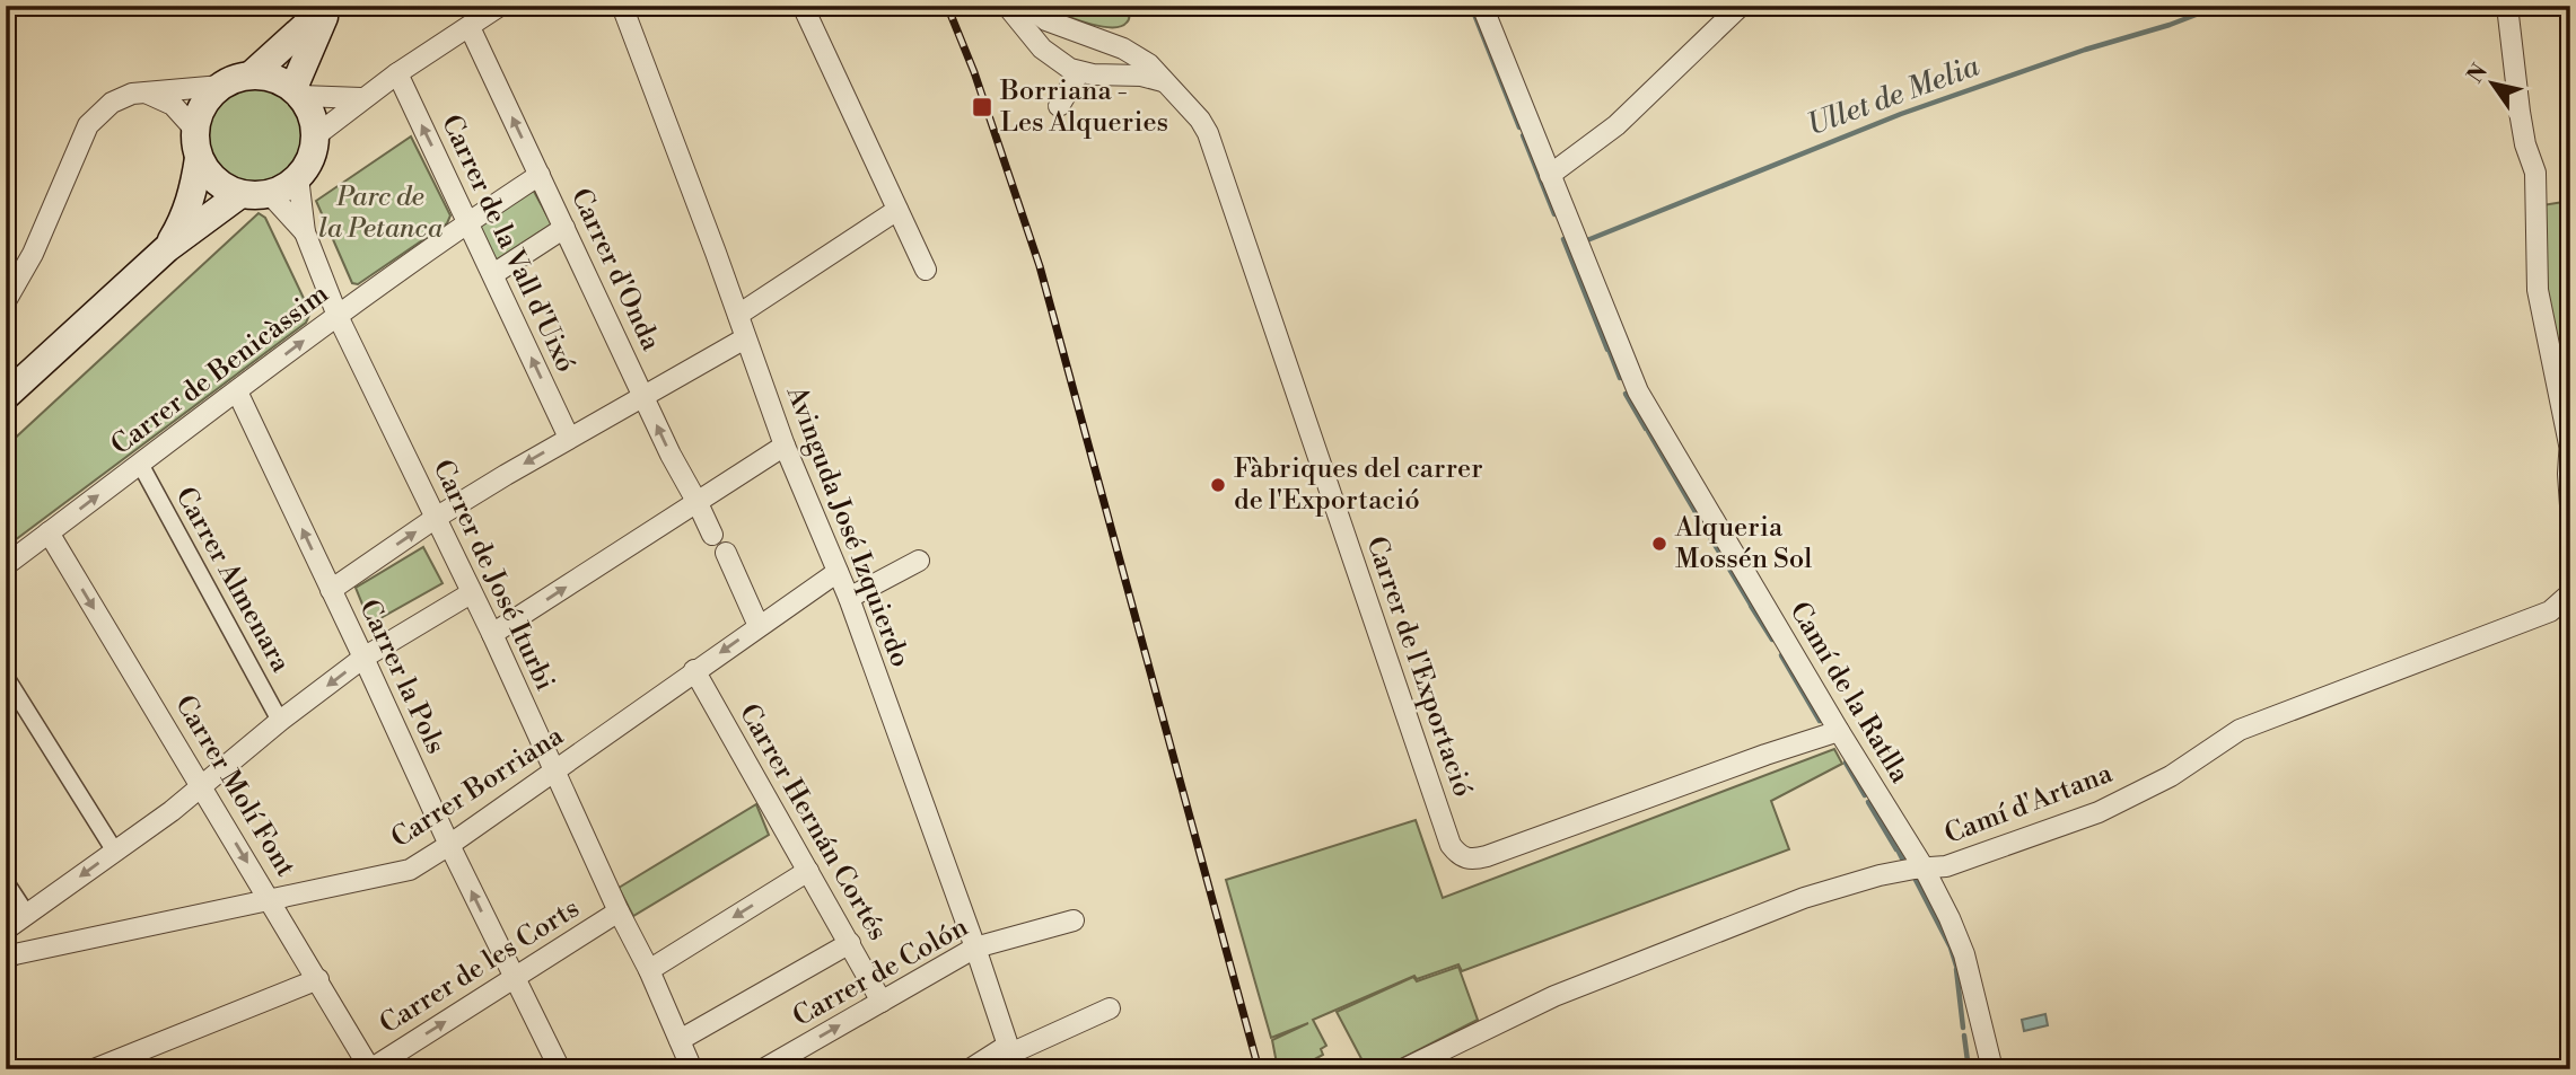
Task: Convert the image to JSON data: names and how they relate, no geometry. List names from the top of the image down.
{
  "streets": {
    "street": [
      "Carrer de la Vall d'Uixó",
      "Carrer d'Onda",
      "Carrer de Benicàssim",
      "Avinguda José Izquierdo",
      "Carrer de José Iturbi",
      "Carrer Almenara",
      "Carrer de l'Exportació",
      "Carrer la Pols",
      "Camí de la Ratlla",
      "Carrer Molí Font",
      "Carrer Borriana",
      "Camí d'Artana",
      "Carrer Hernán Cortés",
      "Carrer de les Corts",
      "Carrer de Colón"
    ]
  },
  "crossings": [
    ["Carrer de la Vall d'Uixó", "Carrer de Benicàssim"],
    ["Carrer d'Onda", "Carrer de Benicàssim"],
    ["Carrer de Benicàssim", "Carrer de José Iturbi"],
    ["Carrer de Benicàssim", "Carrer Almenara"],
    ["Carrer de Benicàssim", "Carrer la Pols"],
    ["Carrer de Benicàssim", "Carrer Molí Font"],
    ["Avinguda José Izquierdo", "Carrer Borriana"],
    ["Avinguda José Izquierdo", "Carrer de Colón"],
    ["Carrer de José Iturbi", "Carrer Borriana"],
    ["Carrer de José Iturbi", "Carrer de les Corts"],
    ["Carrer de l'Exportació", "Camí de la Ratlla"],
    ["Carrer la Pols", "Carrer Borriana"],
    ["Carrer la Pols", "Carrer de les Corts"],
    ["Camí de la Ratlla", "Camí d'Artana"],
    ["Carrer Molí Font", "Carrer Borriana"],
    ["Carrer Molí Font", "Carrer de les Corts"],
    ["Carrer Borriana", "Carrer Hernán Cortés"],
    ["Carrer Hernán Cortés", "Carrer de Colón"]
  ],
  "one_way": [
    "Carrer de la Vall d'Uixó",
    "Carrer d'Onda",
    "Carrer de Benicàssim",
    "Carrer la Pols",
    "Carrer de les Corts"
  ],
  "water": ["Ullet de Melia"],
  "parks": ["Parc de la Petanca"],
  "places": {
    "transit": ["Borriana - Les Alqueries"],
    "other": ["Fàbriques del carrer de l'Exportació", "Alqueria Mossén Sol"]
  },
  "north": "top left"
}
